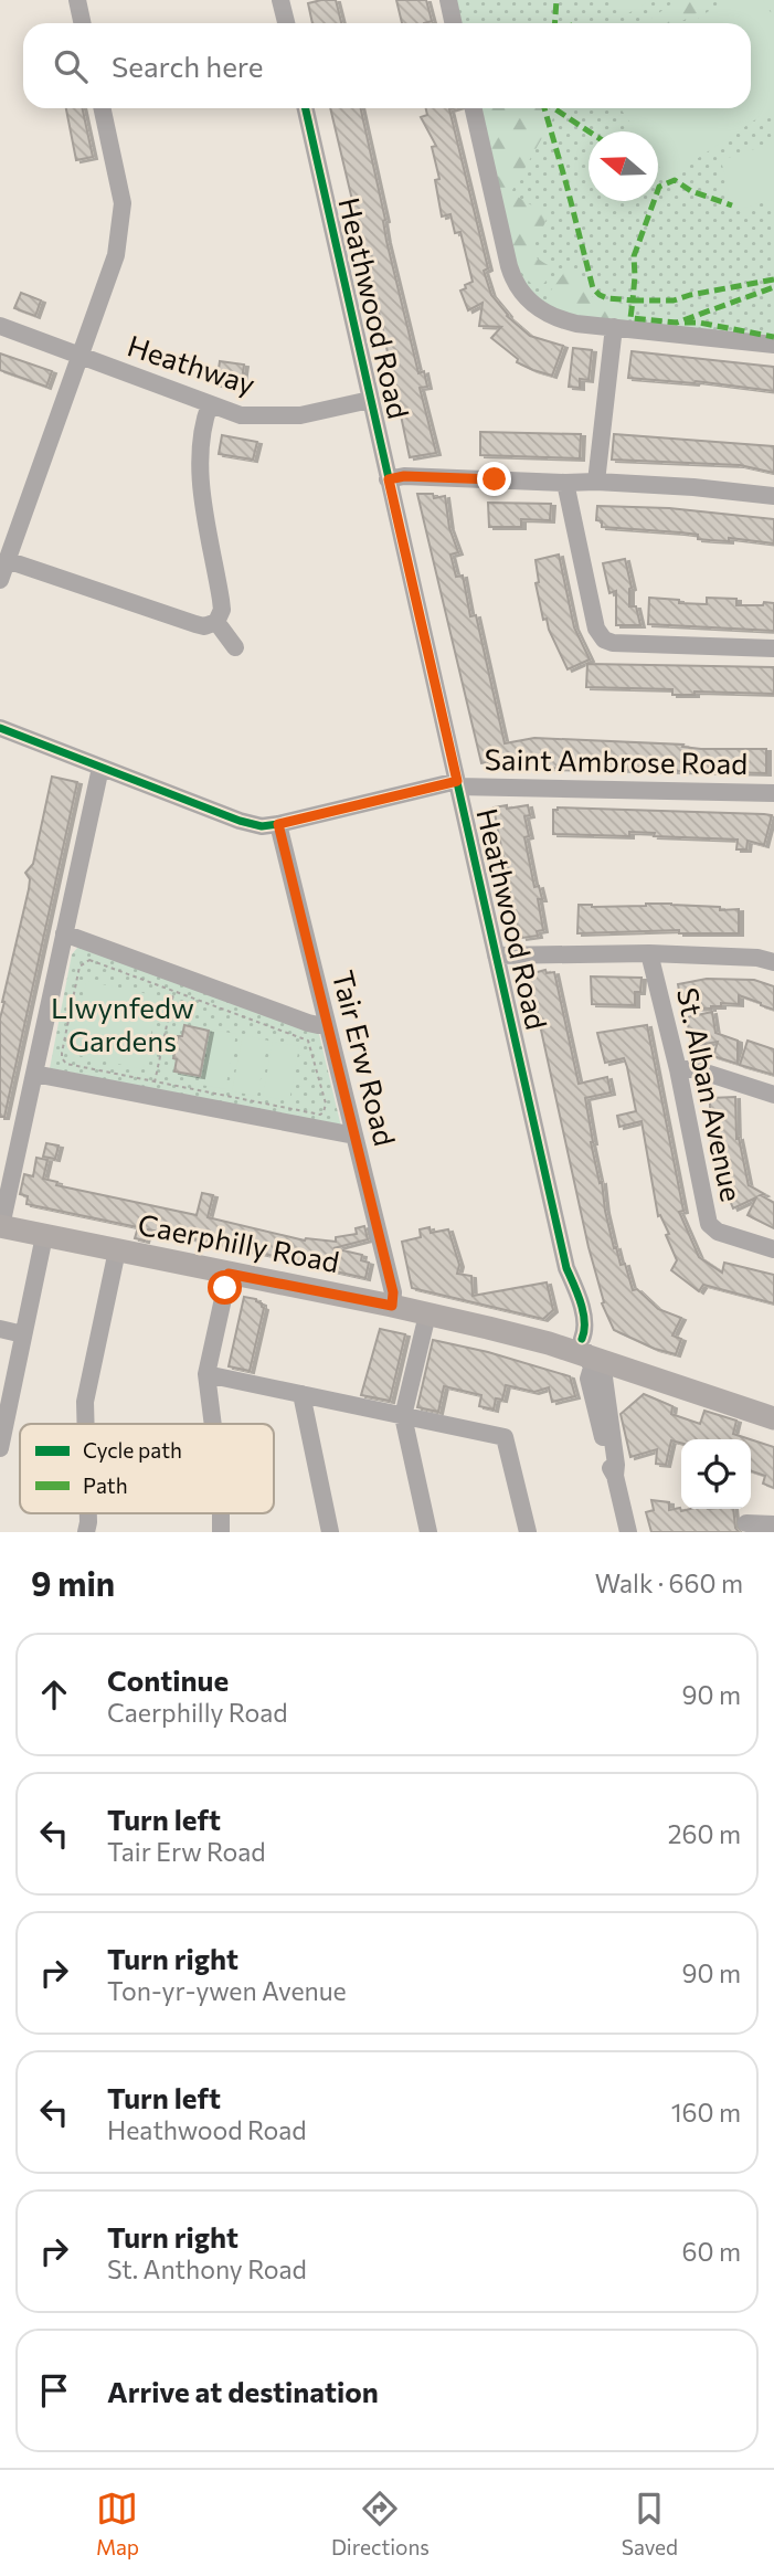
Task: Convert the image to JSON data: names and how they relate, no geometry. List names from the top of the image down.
{
  "streets": {
    "main road": ["Caerphilly Road"],
    "street": [
      "Heathwood Road",
      "Heathway",
      "Saint Ambrose Road",
      "Tair Erw Road",
      "St. Alban Avenue"
    ]
  },
  "crossings": [
    ["Heathwood Road", "Heathway"],
    ["Heathwood Road", "Saint Ambrose Road"],
    ["Heathwood Road", "Caerphilly Road"],
    ["Saint Ambrose Road", "Tair Erw Road"],
    ["Tair Erw Road", "Caerphilly Road"]
  ],
  "parks": ["Llwynfedw Gardens"],
  "legend": ["Cycle path", "Path"],
  "north": "left",
  "page": {
    "search": "Search here",
    "heading": ["9 min", "Walk · 660 m"],
    "list": [
      ["Continue", "Caerphilly Road", "90 m"],
      ["Turn left", "Tair Erw Road", "260 m"],
      ["Turn right", "Ton-yr-ywen Avenue", "90 m"],
      ["Turn left", "Heathwood Road", "160 m"],
      ["Turn right", "St. Anthony Road", "60 m"],
      "Arrive at destination"
    ],
    "nav": ["Map", "Directions", "Saved"]
  }
}
